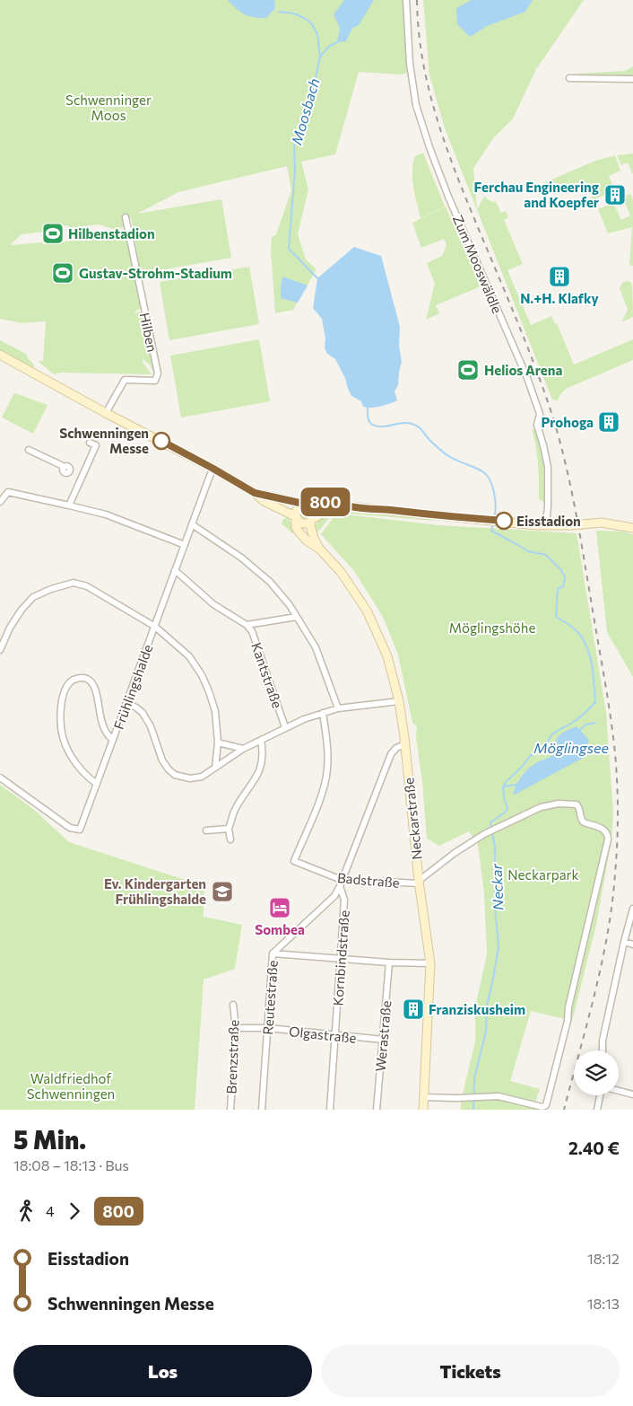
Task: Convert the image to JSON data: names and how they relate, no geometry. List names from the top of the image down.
{
  "streets": {
    "main road": ["Neckarstraße"],
    "street": [
      "Zum Mooswäldle",
      "Hilben",
      "Kantstraße",
      "Frühlingshalde",
      "Badstraße",
      "Kornbindstraße",
      "Reutestraße",
      "Olgastraße",
      "Werastraße",
      "Brenzstraße"
    ]
  },
  "crossings": [
    ["Kantstraße", "Frühlingshalde"],
    ["Neckarstraße", "Badstraße"],
    ["Badstraße", "Kornbindstraße"],
    ["Badstraße", "Reutestraße"],
    ["Kornbindstraße", "Reutestraße"],
    ["Kornbindstraße", "Olgastraße"],
    ["Reutestraße", "Olgastraße"],
    ["Olgastraße", "Werastraße"],
    ["Olgastraße", "Brenzstraße"]
  ],
  "water": ["Moosbach", "Möglingsee", "Neckar"],
  "parks": [
    "Schwenninger Moos",
    "Möglingshöhe",
    "Neckarpark",
    "Waldfriedhof Schwenningen"
  ],
  "places": {
    "building": [
      "Ferchau Engineering and Koepfer",
      "N.+H. Klafky",
      "Prohoga",
      "Franziskusheim"
    ],
    "sports": ["Hilbenstadion", "Gustav-Strohm-Stadium", "Helios Arena"],
    "other": ["Schwenningen Messe", "Eisstadion"],
    "school or university": ["Ev. Kindergarten Frühlingshalde"],
    "hotel": ["Sombea"]
  },
  "lines": ["bus line 800"],
  "page": {
    "on_map": "800",
    "heading": ["5 Min.", "18:08 – 18:13 · Bus", "2.40 €"],
    "legs": ["4", "800"],
    "list": [
      {
        "name": "Eisstadion",
        "value": "18:12"
      },
      {
        "name": "Schwenningen Messe",
        "value": "18:13"
      }
    ],
    "buttons": ["Los", "Tickets"]
  }
}
